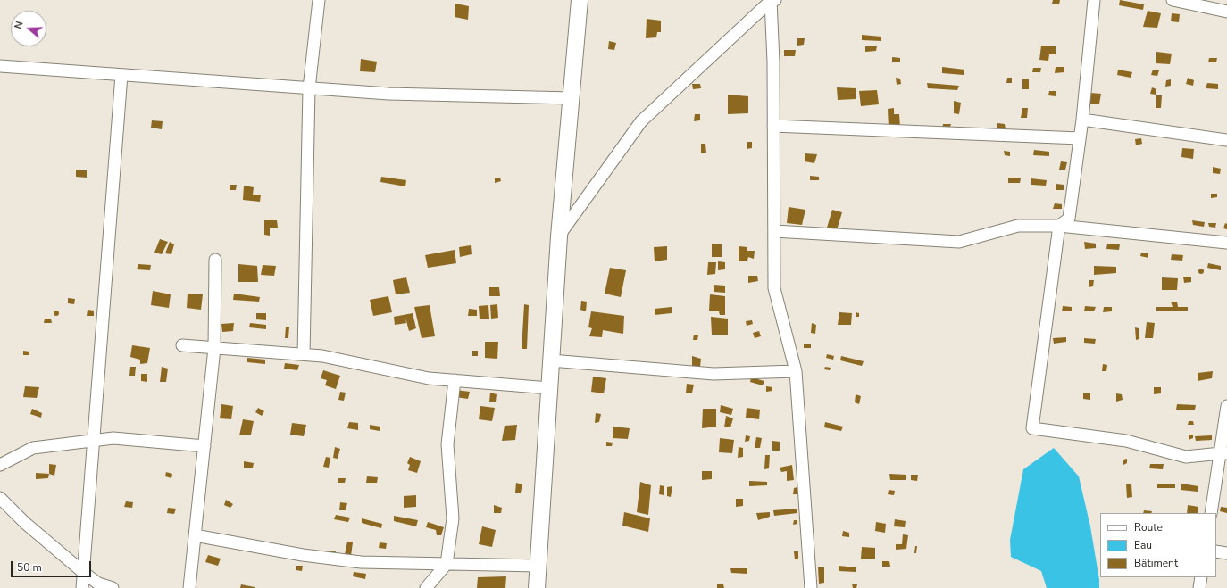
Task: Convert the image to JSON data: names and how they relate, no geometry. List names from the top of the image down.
{
  "legend": ["Route", "Eau", "Bâtiment"],
  "scale_bar": "50 m",
  "north": "left"
}
